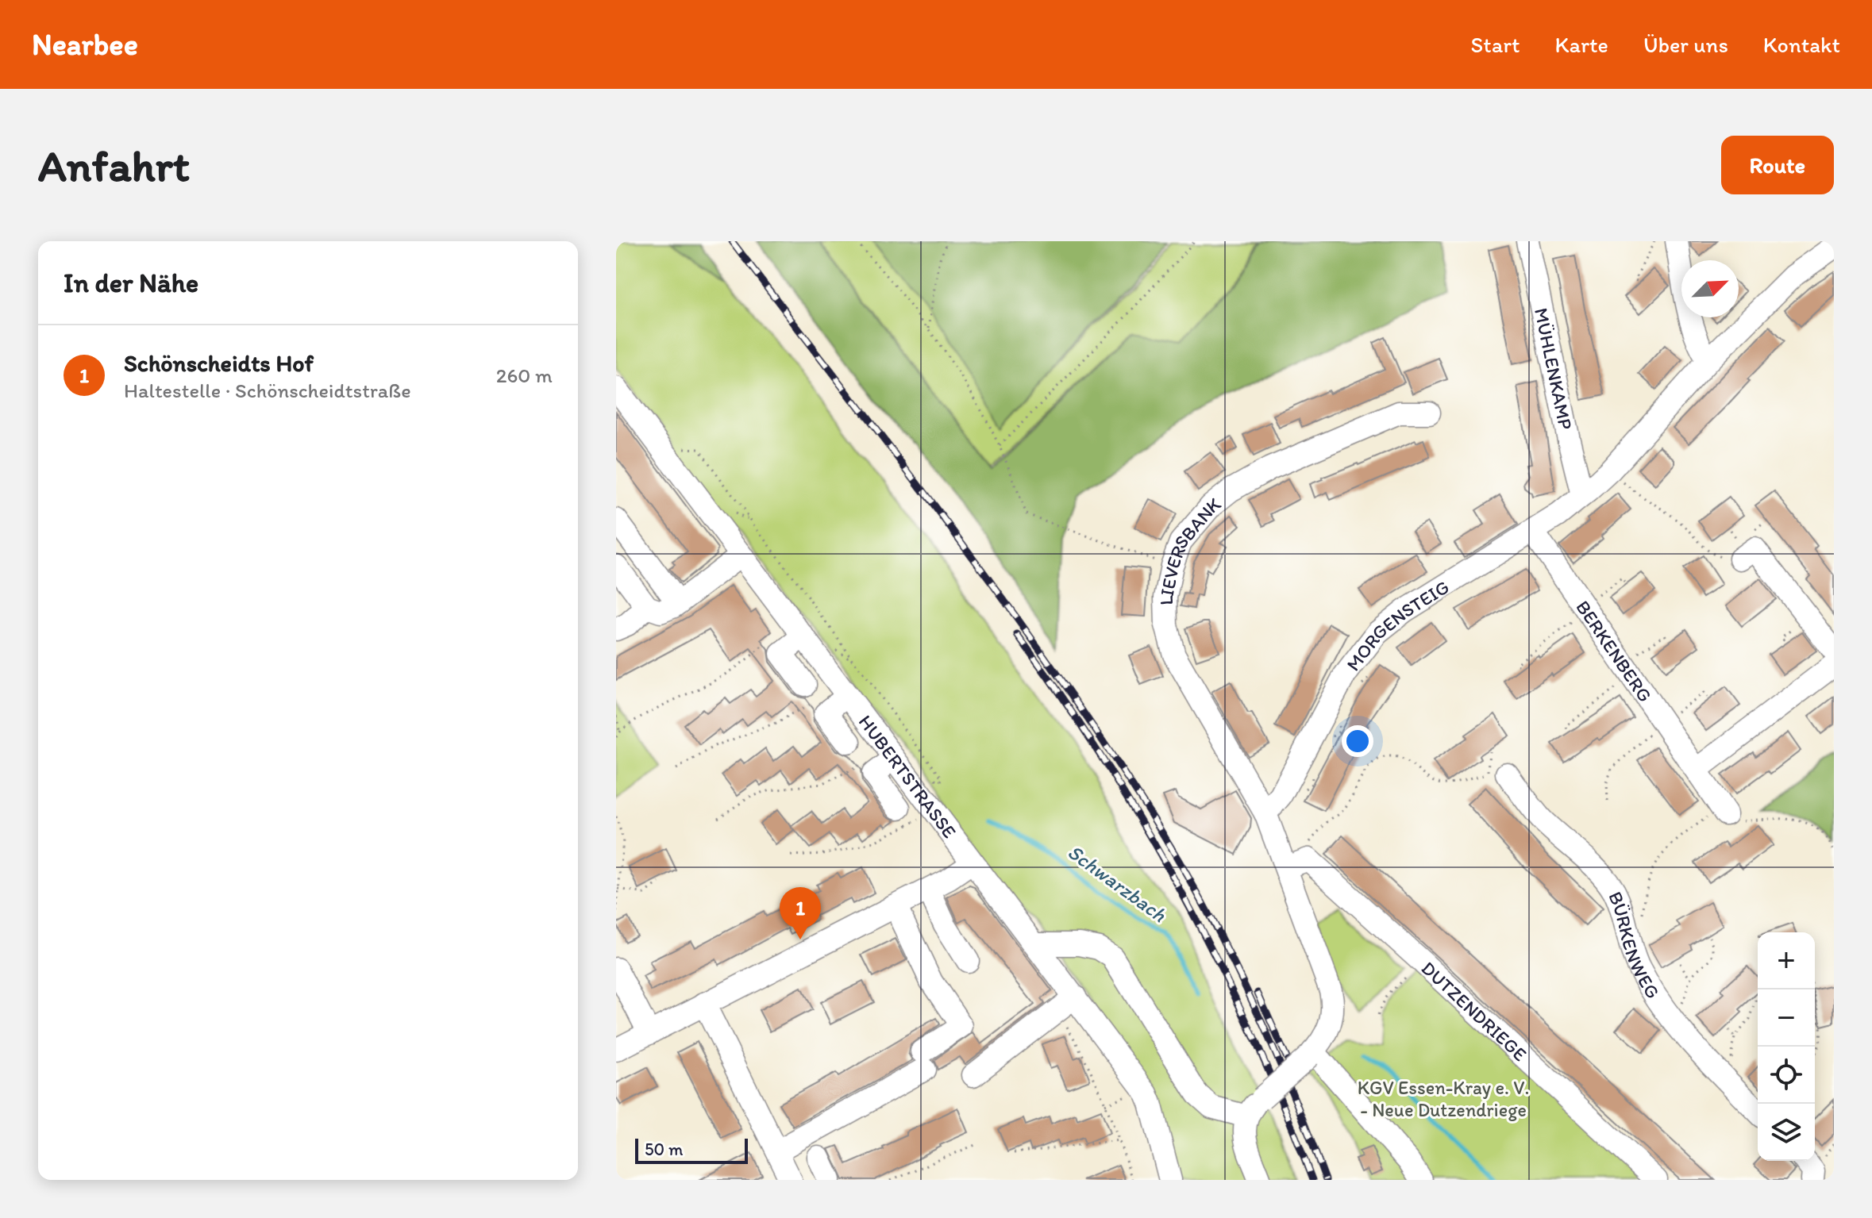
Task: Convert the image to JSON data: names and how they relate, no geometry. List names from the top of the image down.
{
  "streets": {
    "street": [
      "MÜHLENKAMP",
      "LIEVERSBANK",
      "MORGENSTEIG",
      "BERKENBERG",
      "HUBERTSTRASSE",
      "BÜRKENWEG",
      "DUTZENDRIEGE"
    ]
  },
  "crossings": [
    ["MÜHLENKAMP", "MORGENSTEIG"],
    ["LIEVERSBANK", "MORGENSTEIG"],
    ["MORGENSTEIG", "BERKENBERG"]
  ],
  "water": ["Schwarzbach"],
  "parks": ["KGV Essen-Kray e. V. - Neue Dutzendriege"],
  "scale_bar": "50 m",
  "north": "top right",
  "page": {
    "header": "Nearbee",
    "nav": [
      "Start",
      "Karte",
      "Über uns",
      "Kontakt"
    ],
    "buttons": "Route",
    "title": "Anfahrt",
    "heading": "In der Nähe",
    "list": [
      {
        "mark": "1",
        "name": "Schönscheidts Hof",
        "note": "Haltestelle · Schönscheidtstraße",
        "value": "260 m"
      }
    ],
    "pins": "1",
    "map_buttons": ["+", "−"],
    "scale": "50 m"
  }
}
